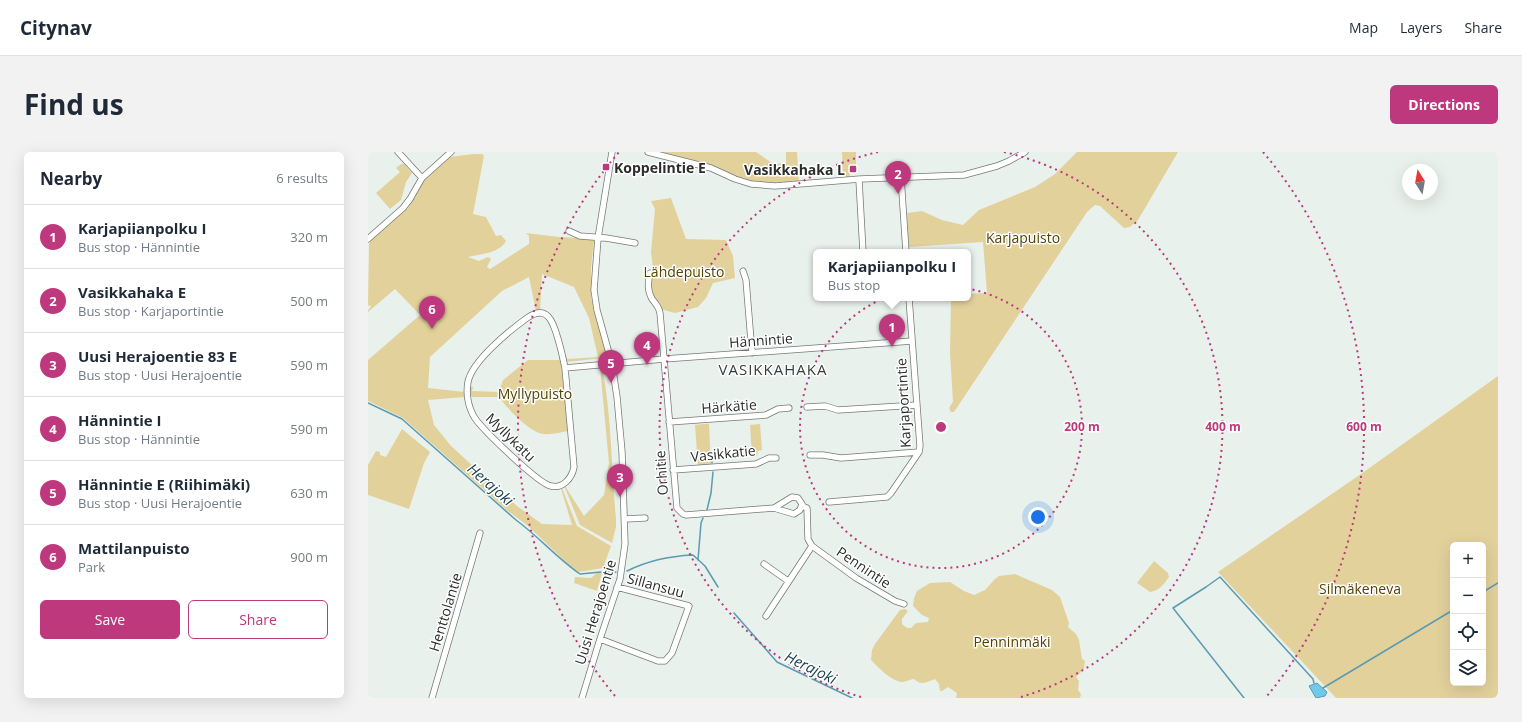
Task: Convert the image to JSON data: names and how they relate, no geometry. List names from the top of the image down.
{
  "streets": {
    "street": [
      "Hännintie",
      "Karjaportintie",
      "Härkätie",
      "Myllykatu",
      "Vasikkatie",
      "Orhitie",
      "Pennintie",
      "Sillansuu",
      "Henttolantie",
      "Uusi Herajoentie"
    ]
  },
  "crossings": [
    ["Hännintie", "Karjaportintie"],
    ["Hännintie", "Orhitie"],
    ["Hännintie", "Uusi Herajoentie"],
    ["Härkätie", "Orhitie"],
    ["Vasikkatie", "Orhitie"],
    ["Sillansuu", "Uusi Herajoentie"]
  ],
  "districts": ["VASIKKAHAKA"],
  "water": ["Herajoki"],
  "parks": [
    "Karjapuisto",
    "Lähdepuisto",
    "Myllypuisto",
    "Silmäkeneva",
    "Penninmäki"
  ],
  "places": {
    "transit": ["Koppelintie E", "Vasikkahaka L"]
  },
  "north": "top",
  "page": {
    "header": "Citynav",
    "nav": ["Map", "Layers", "Share"],
    "title": "Find us",
    "buttons": [
      "Directions",
      ["Save", "Share"]
    ],
    "heading": ["Nearby", "6 results"],
    "pins": [
      "2",
      "6",
      "1",
      "4",
      "5",
      "3"
    ],
    "list": [
      {
        "mark": "1",
        "name": "Karjapiianpolku I",
        "note": "Bus stop · Hännintie",
        "value": "320 m"
      },
      {
        "mark": "2",
        "name": "Vasikkahaka E",
        "note": "Bus stop · Karjaportintie",
        "value": "500 m"
      },
      {
        "mark": "3",
        "name": "Uusi Herajoentie 83 E",
        "note": "Bus stop · Uusi Herajoentie",
        "value": "590 m"
      },
      {
        "mark": "4",
        "name": "Hännintie I",
        "note": "Bus stop · Hännintie",
        "value": "590 m"
      },
      {
        "mark": "5",
        "name": "Hännintie E (Riihimäki)",
        "note": "Bus stop · Uusi Herajoentie",
        "value": "630 m"
      },
      {
        "mark": "6",
        "name": "Mattilanpuisto",
        "note": "Park",
        "value": "900 m"
      }
    ],
    "popup": ["Karjapiianpolku I", "Bus stop"],
    "map_buttons": ["+", "−"]
  },
  "rings": ["200 m", "400 m", "600 m"]
}
